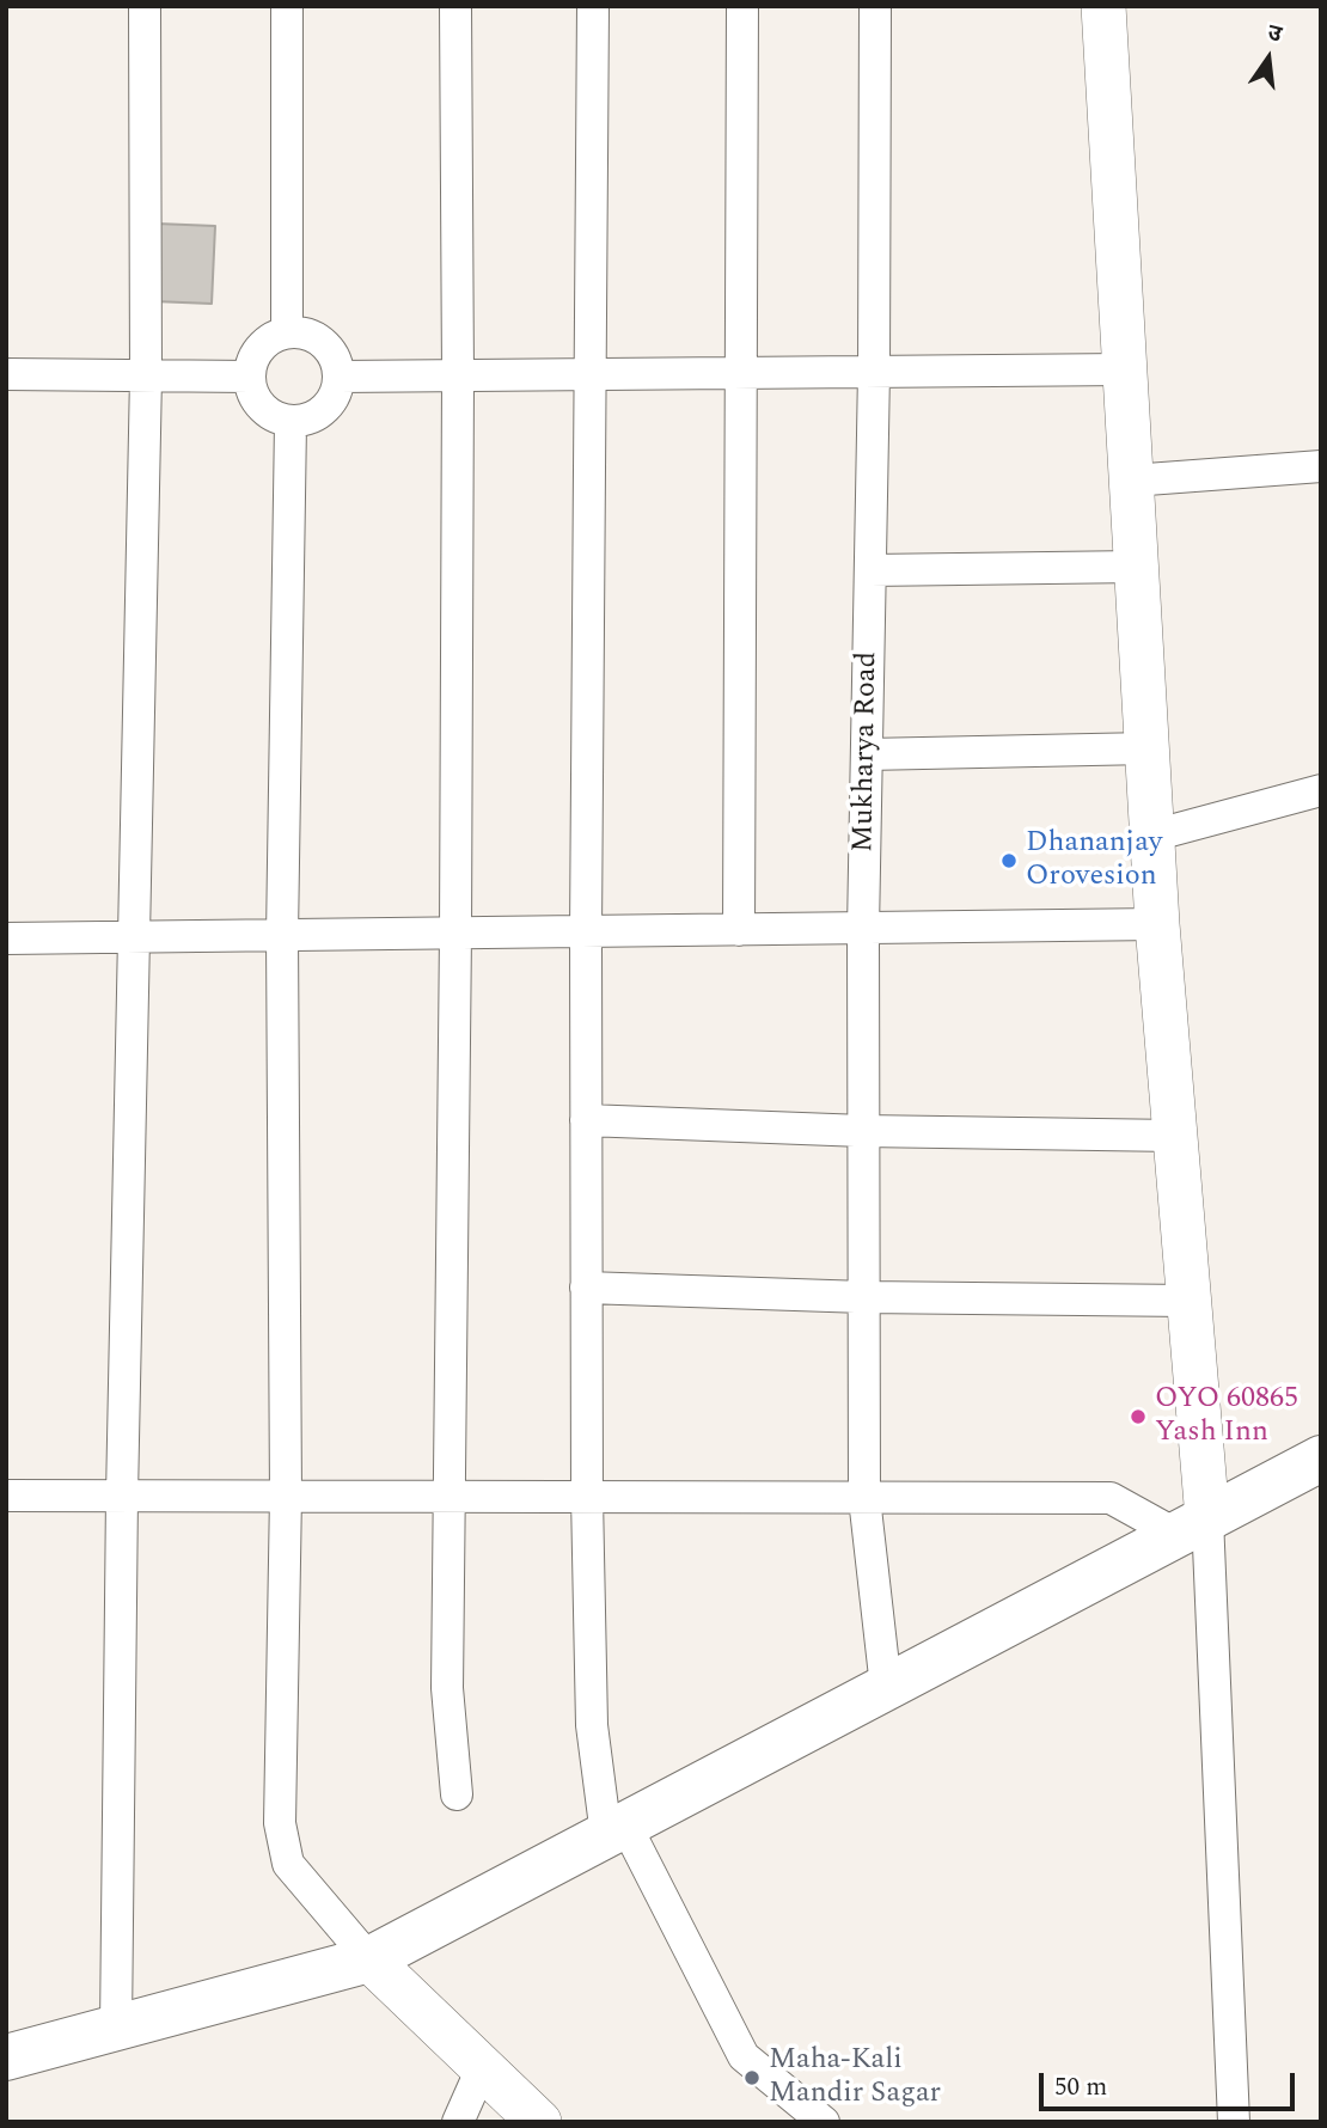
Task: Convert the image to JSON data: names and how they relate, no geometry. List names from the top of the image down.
{
  "streets": {
    "street": ["Mukharya Road"]
  },
  "places": ["Dhananjay Orovesion", "OYO 60865 Yash Inn", "Maha-Kali Mandir Sagar"],
  "scale_bar": "50 m",
  "north": "top"
}
